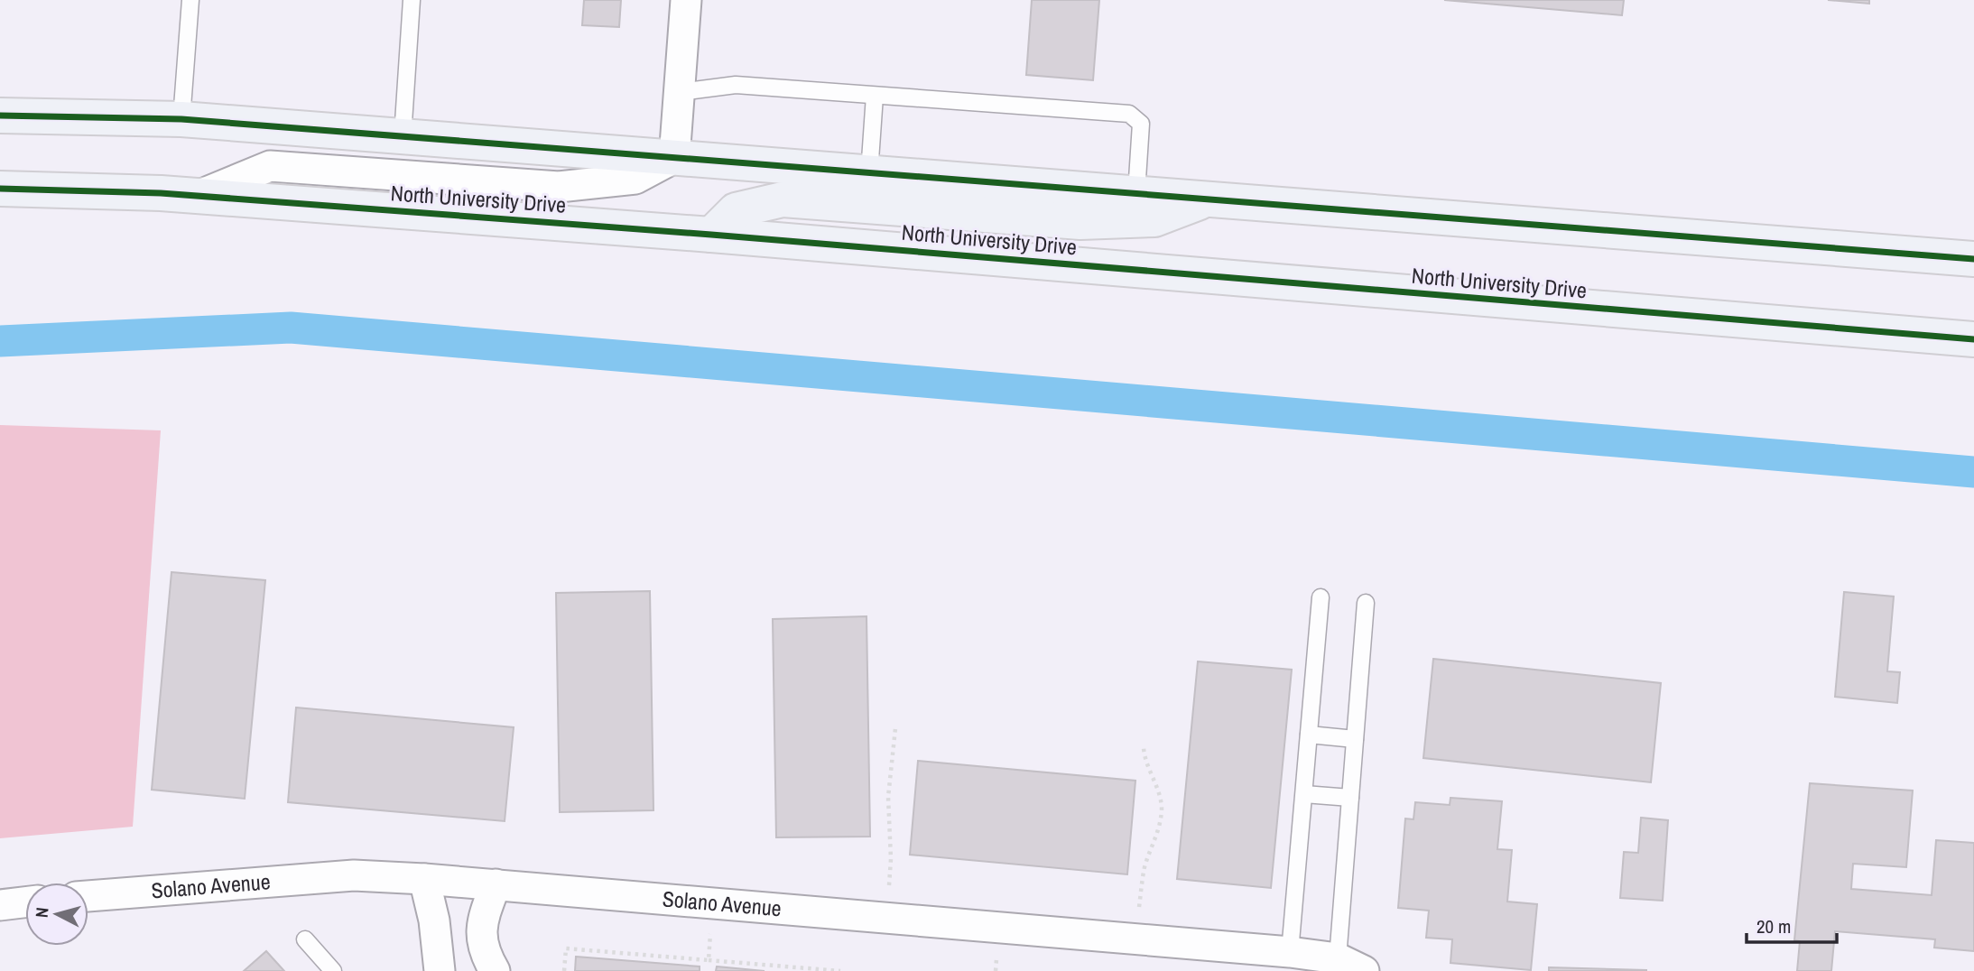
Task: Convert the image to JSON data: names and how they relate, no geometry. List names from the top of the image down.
{
  "streets": {
    "main road": ["North University Drive"],
    "street": ["Solano Avenue"]
  },
  "scale_bar": "20 m",
  "north": "left"
}
